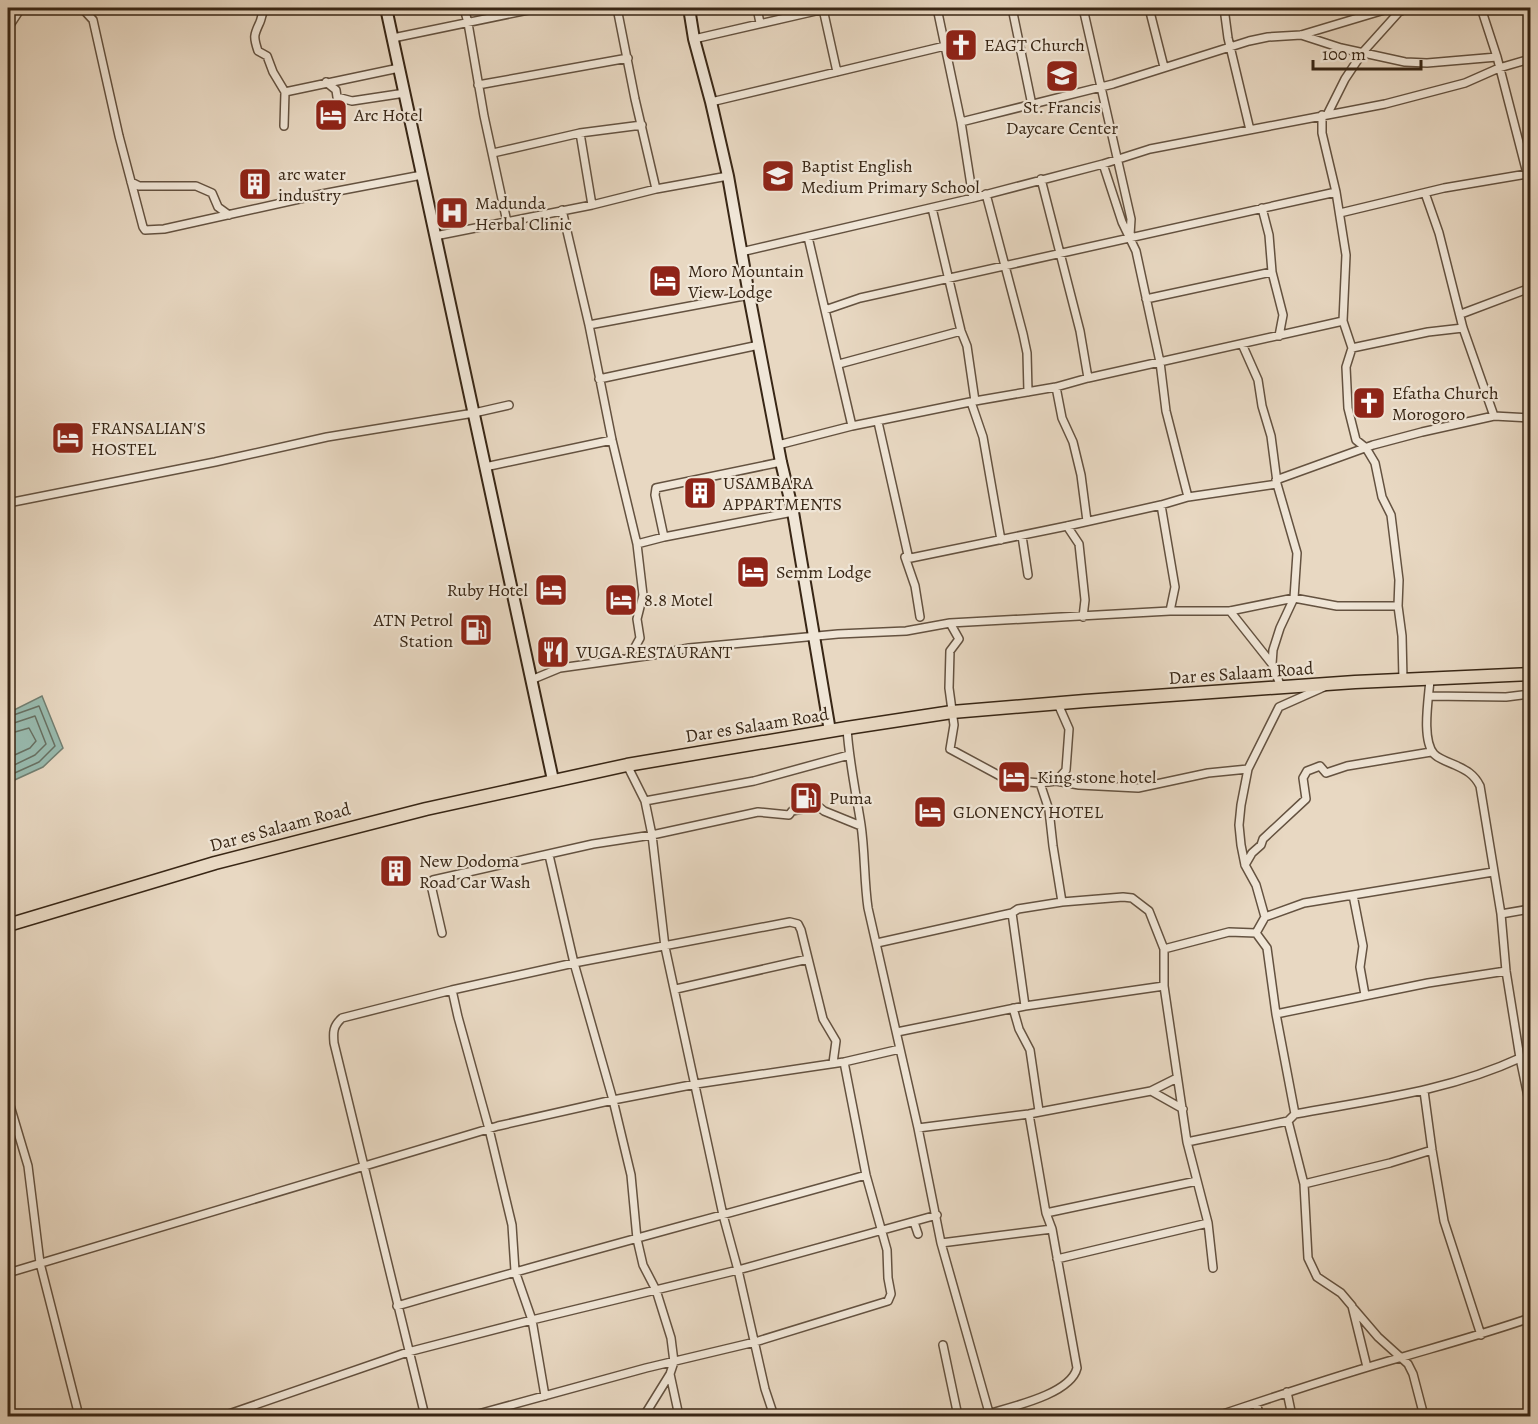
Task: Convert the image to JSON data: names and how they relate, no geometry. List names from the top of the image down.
{
  "streets": {
    "highway": ["Dar es Salaam Road"]
  },
  "places": {
    "church": ["EAGT Church", "Efatha Church Morogoro"],
    "school or university": ["St. Francis Daycare Center", "Baptist English Medium Primary School"],
    "hotel": [
      "Arc Hotel",
      "Moro Mountain View Lodge",
      "FRANSALIAN'S HOSTEL",
      "Semm Lodge",
      "Ruby Hotel",
      "8.8 Motel",
      "King stone hotel",
      "GLONENCY HOTEL"
    ],
    "building": ["arc water industry", "USAMBARA APPARTMENTS", "New Dodoma Road Car Wash"],
    "hospital": ["Madunda Herbal Clinic"],
    "fuel station": ["ATN Petrol Station", "Puma"],
    "restaurant": ["VUGA RESTAURANT"]
  },
  "scale_bar": "100 m"
}
